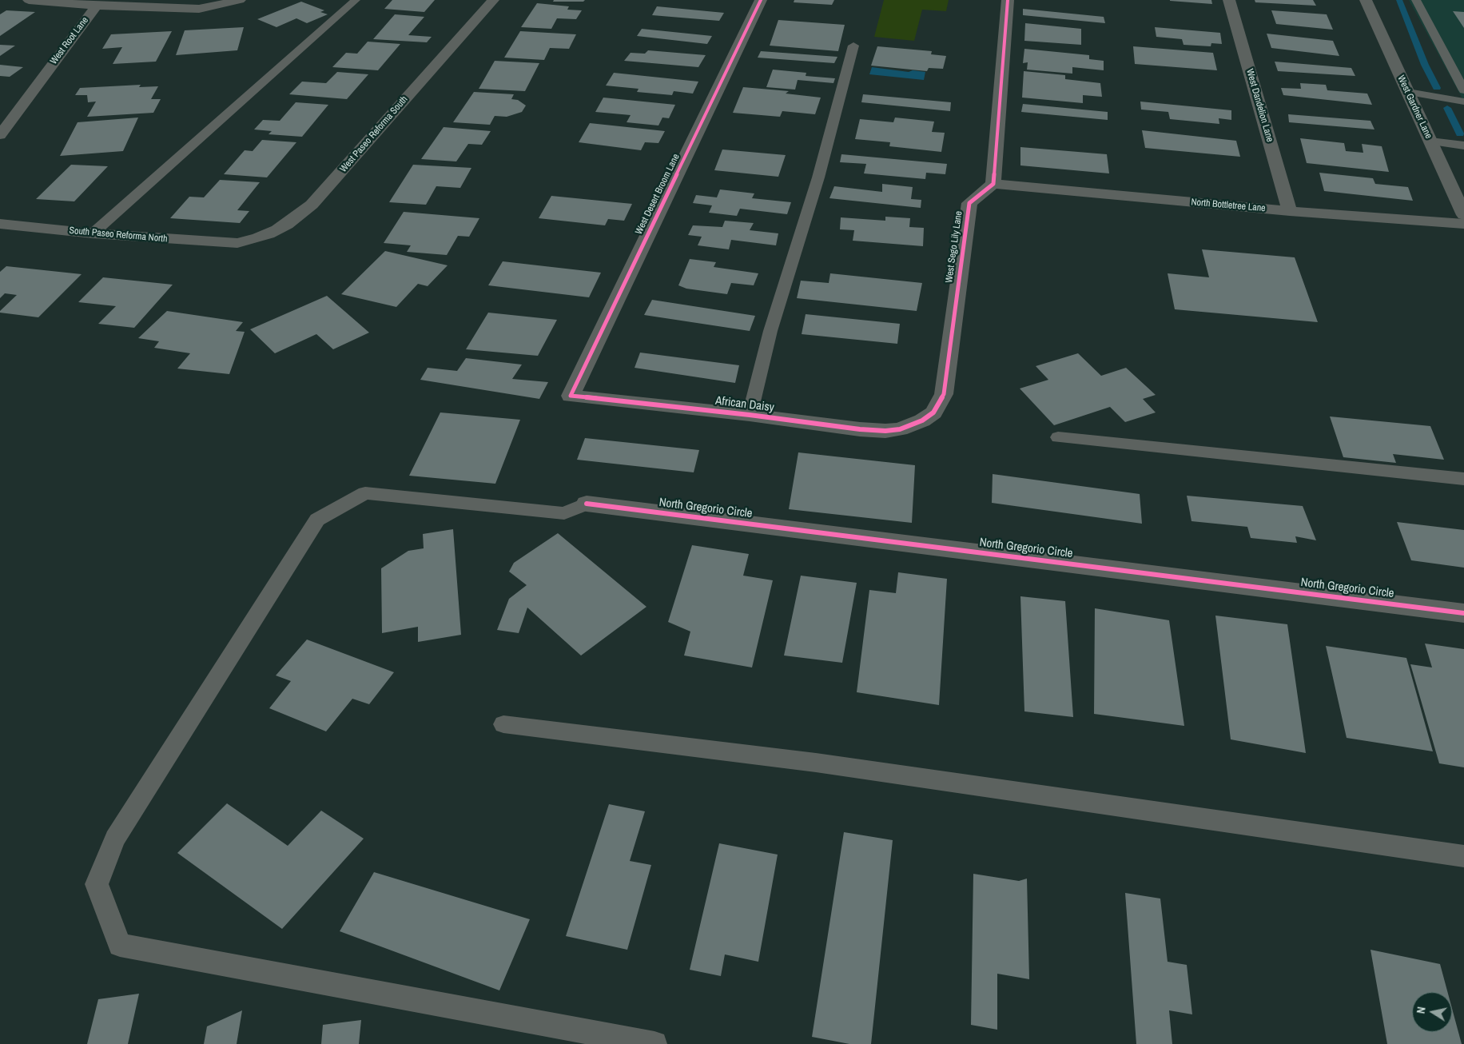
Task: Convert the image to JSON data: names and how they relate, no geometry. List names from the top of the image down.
{
  "streets": {
    "street": [
      "West Root Lane",
      "West Dandelion Lane",
      "West Gardner Lane",
      "West Paseo Reforma South",
      "West Desert Broom Lane",
      "North Bottletree Lane",
      "South Paseo Reforma North",
      "West Sego Lily Lane",
      "African Daisy",
      "North Gregorio Circle"
    ]
  },
  "crossings": [
    ["West Dandelion Lane", "North Bottletree Lane"],
    ["West Paseo Reforma South", "South Paseo Reforma North"],
    ["West Desert Broom Lane", "African Daisy"],
    ["North Bottletree Lane", "West Sego Lily Lane"],
    ["West Sego Lily Lane", "African Daisy"]
  ],
  "north": "left"
}
